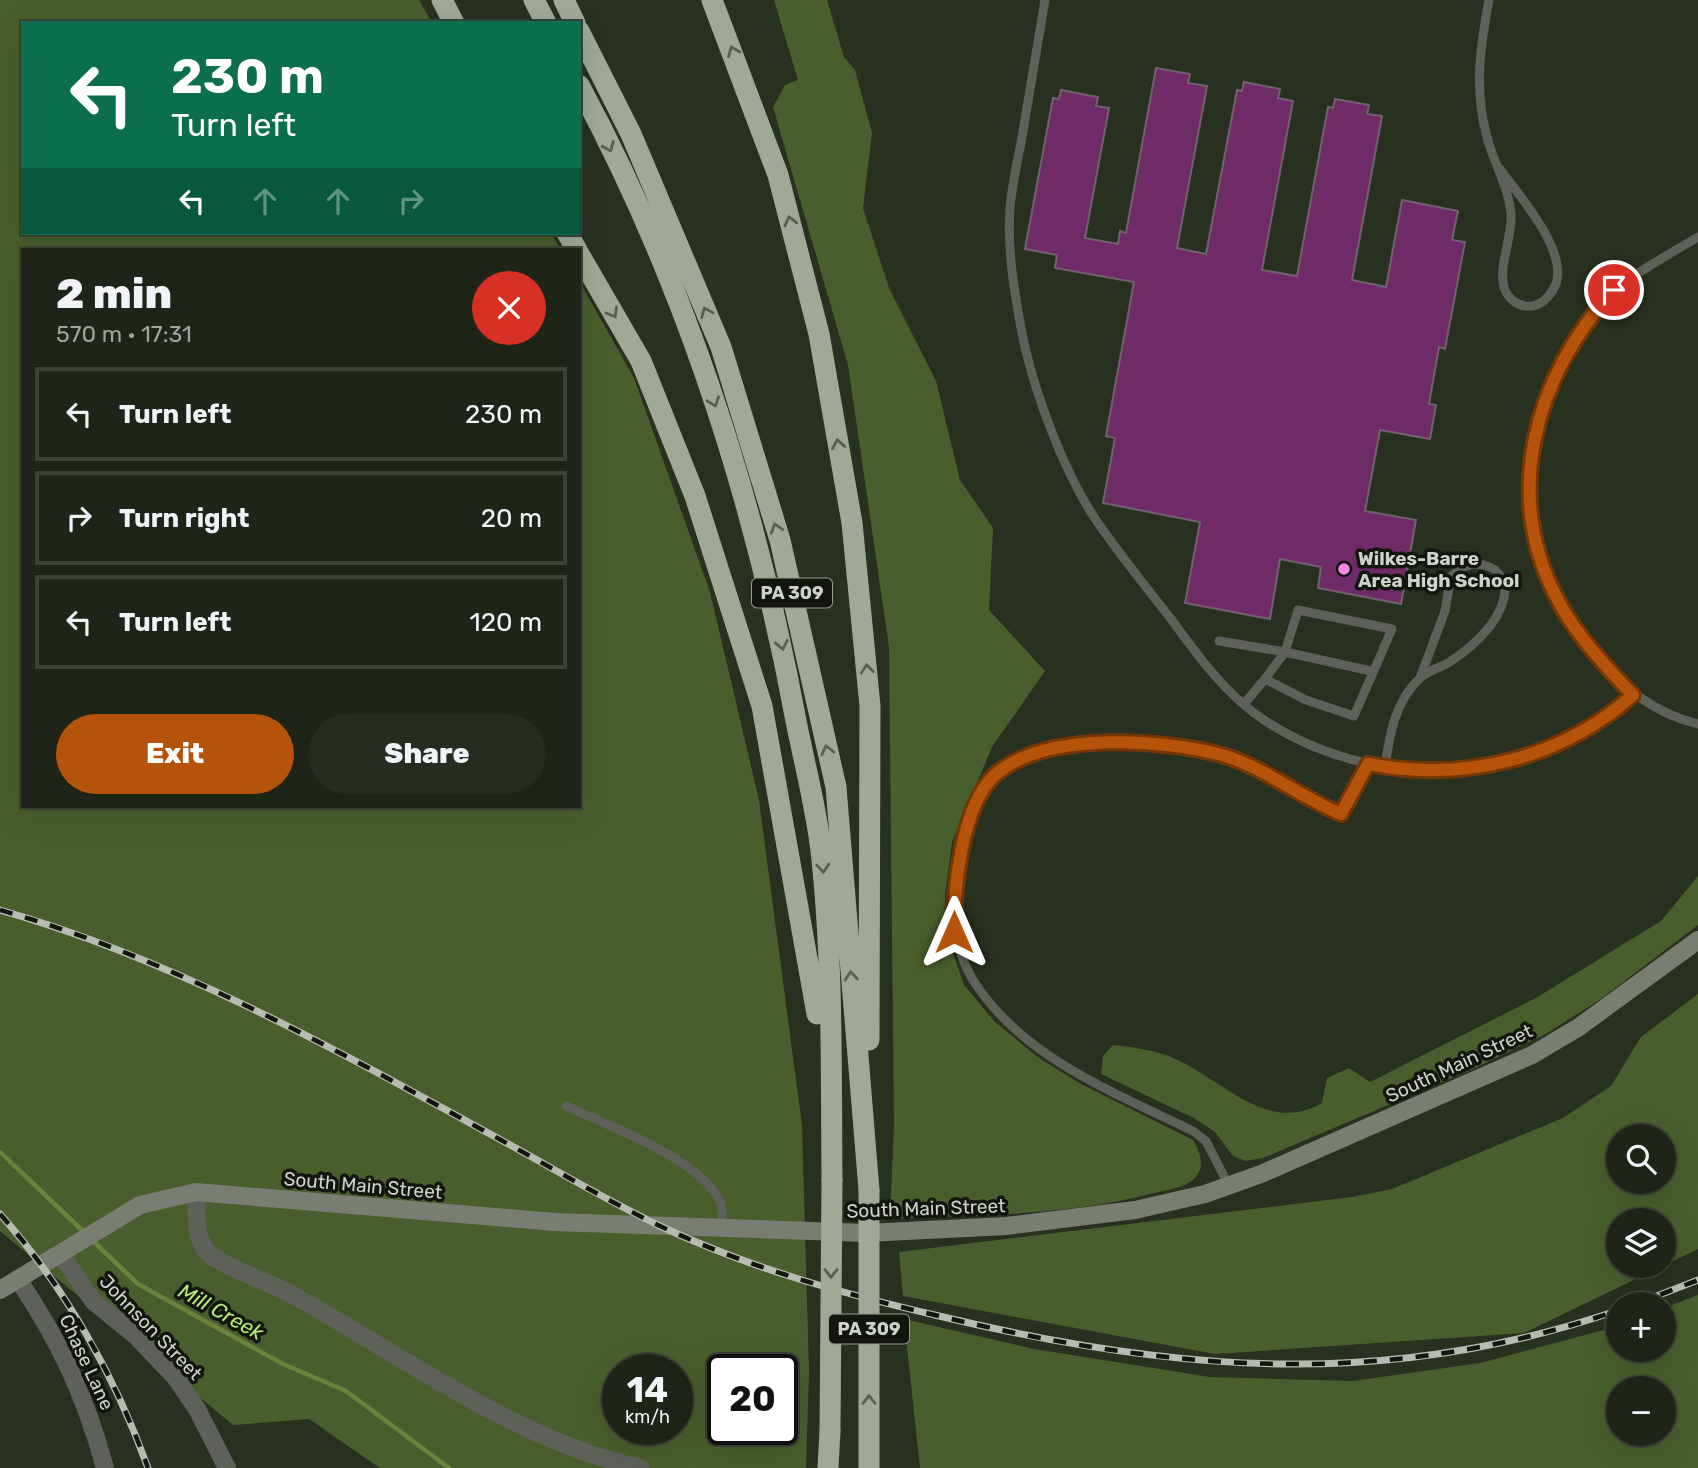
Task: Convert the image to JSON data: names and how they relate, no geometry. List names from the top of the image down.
{
  "streets": {
    "highway": ["PA 309"],
    "main road": ["South Main Street"],
    "street": ["Johnson Street", "Chase Lane"]
  },
  "crossings": [
    ["South Main Street", "Johnson Street"],
    ["South Main Street", "Chase Lane"]
  ],
  "water": ["Mill Creek"],
  "places": ["Wilkes-Barre Area High School"],
  "page": {
    "turn": ["230 m", "Turn left"],
    "heading": ["2 min", "570 m · 17:31"],
    "list": [
      {
        "name": "Turn left",
        "value": "230 m"
      },
      {
        "name": "Turn right",
        "value": "20 m"
      },
      {
        "name": "Turn left",
        "value": "120 m"
      }
    ],
    "buttons": ["Exit", "Share"],
    "map_buttons": ["+", "−"],
    "speed": "14 km/h",
    "limit": "20"
  }
}
